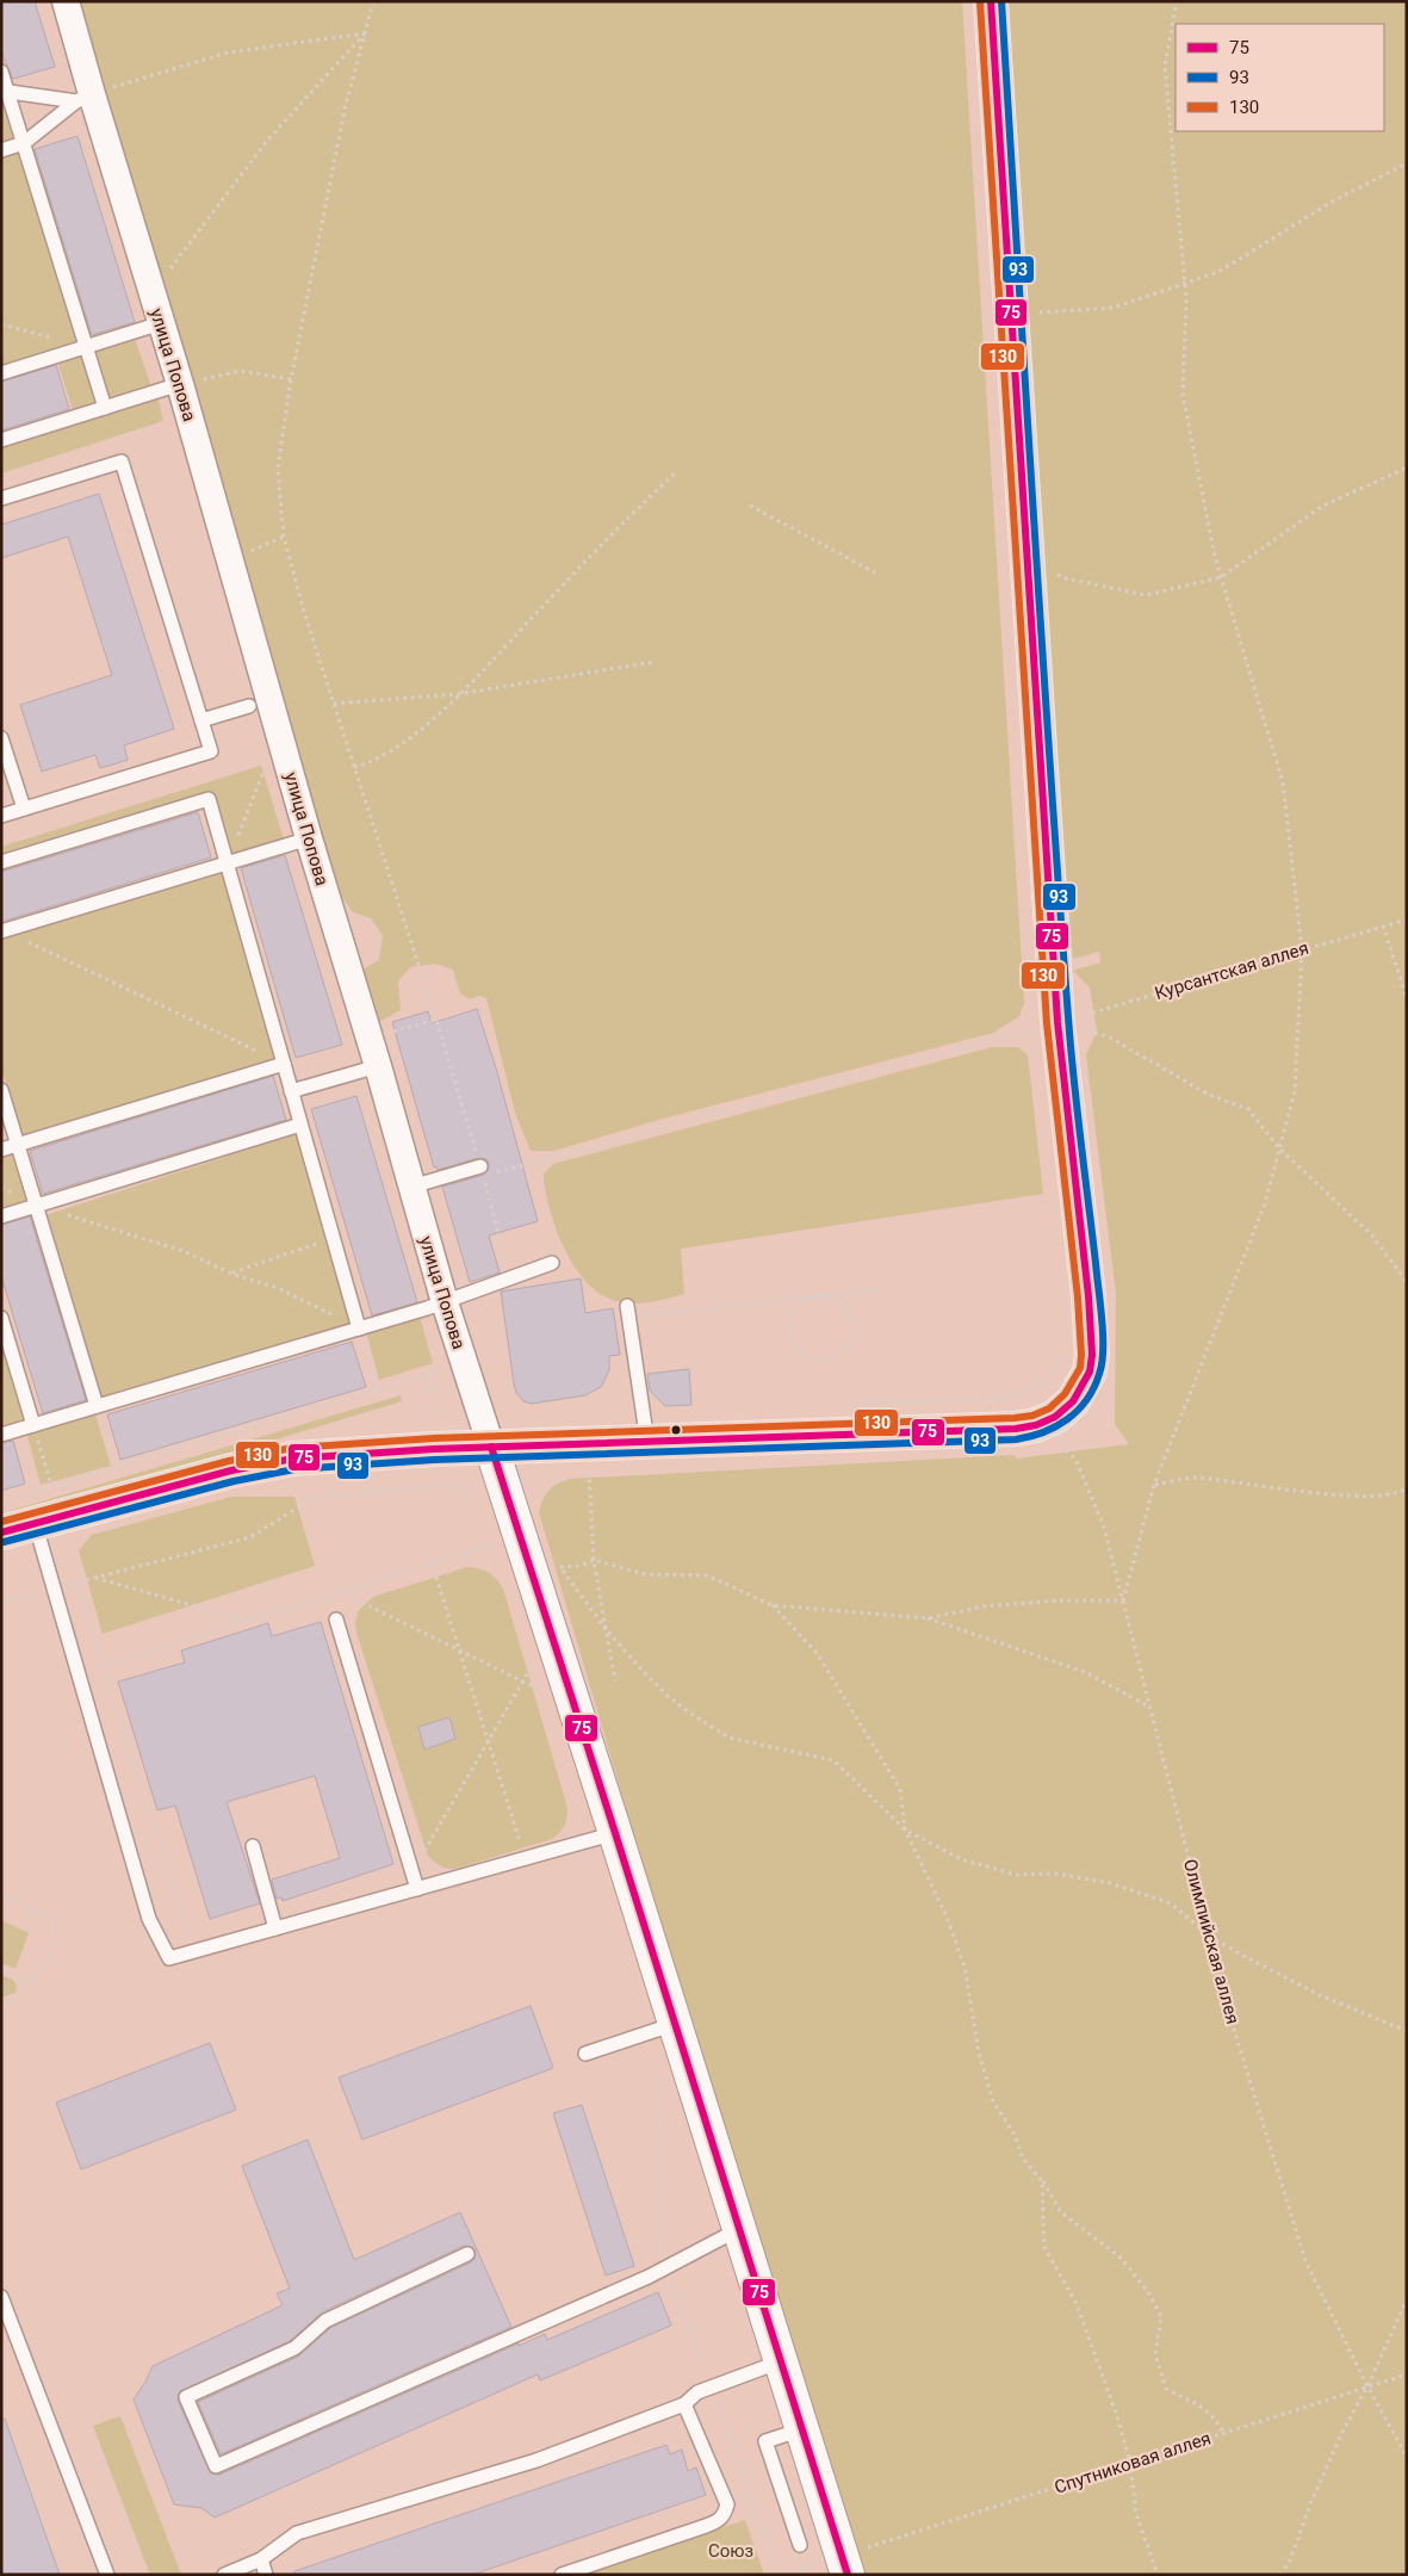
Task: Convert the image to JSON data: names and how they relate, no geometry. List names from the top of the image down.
{
  "streets": {
    "street": ["улица Попова"],
    "path": ["Курсантская аллея", "Олимпийская аллея", "Спутниковая аллея"]
  },
  "crossings": [
    ["улица Попова", "Спутниковая аллея"],
    ["Олимпийская аллея", "Спутниковая аллея"]
  ],
  "parks": ["Союз"],
  "lines": ["transit line 75", "transit line 93", "transit line 130"],
  "legend": ["75", "93", "130"]
}
